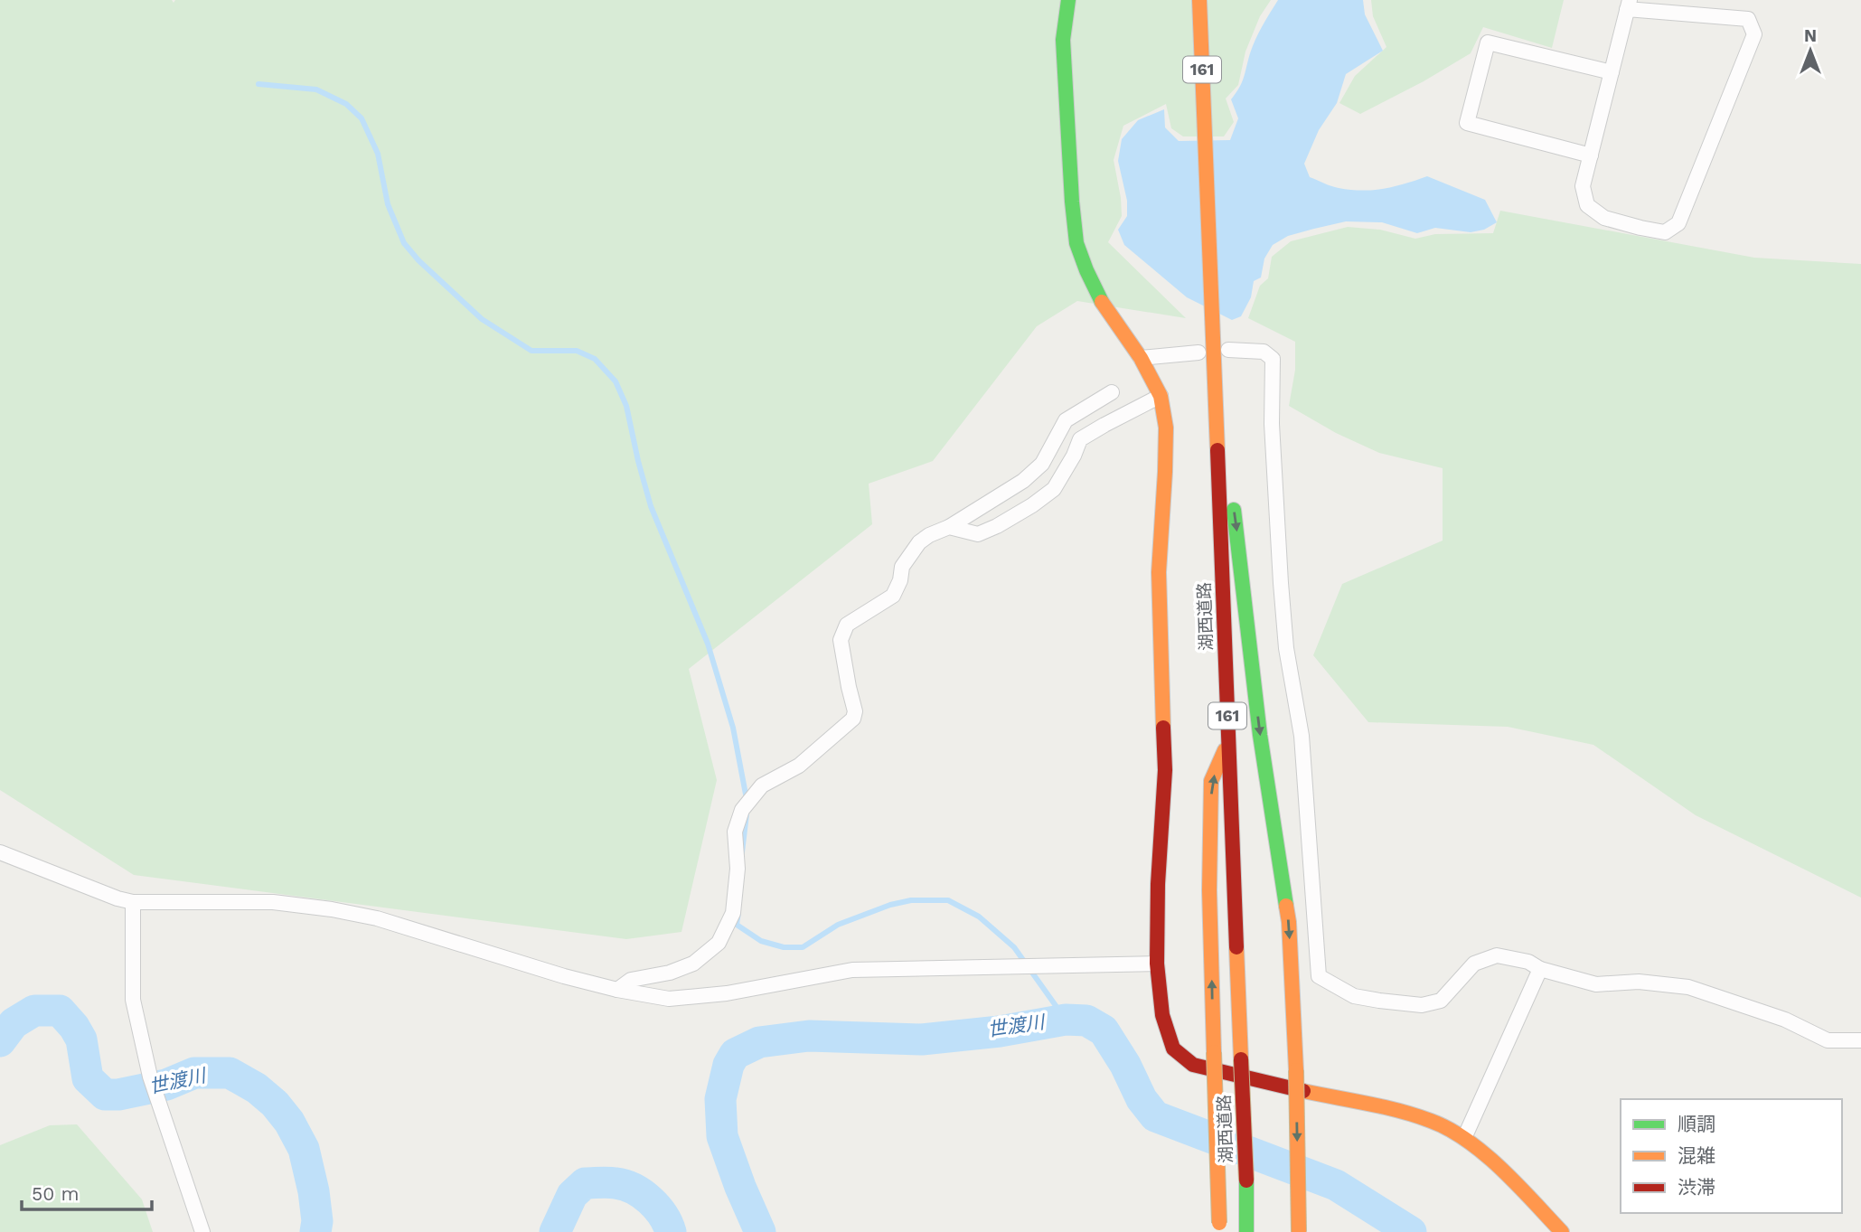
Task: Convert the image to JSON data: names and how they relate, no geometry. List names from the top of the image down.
{
  "streets": {
    "main road": ["161", "湖西道路"]
  },
  "water": ["世渡川"],
  "legend": ["順調", "混雑", "渋滞"],
  "scale_bar": "50 m",
  "north": "top"
}
